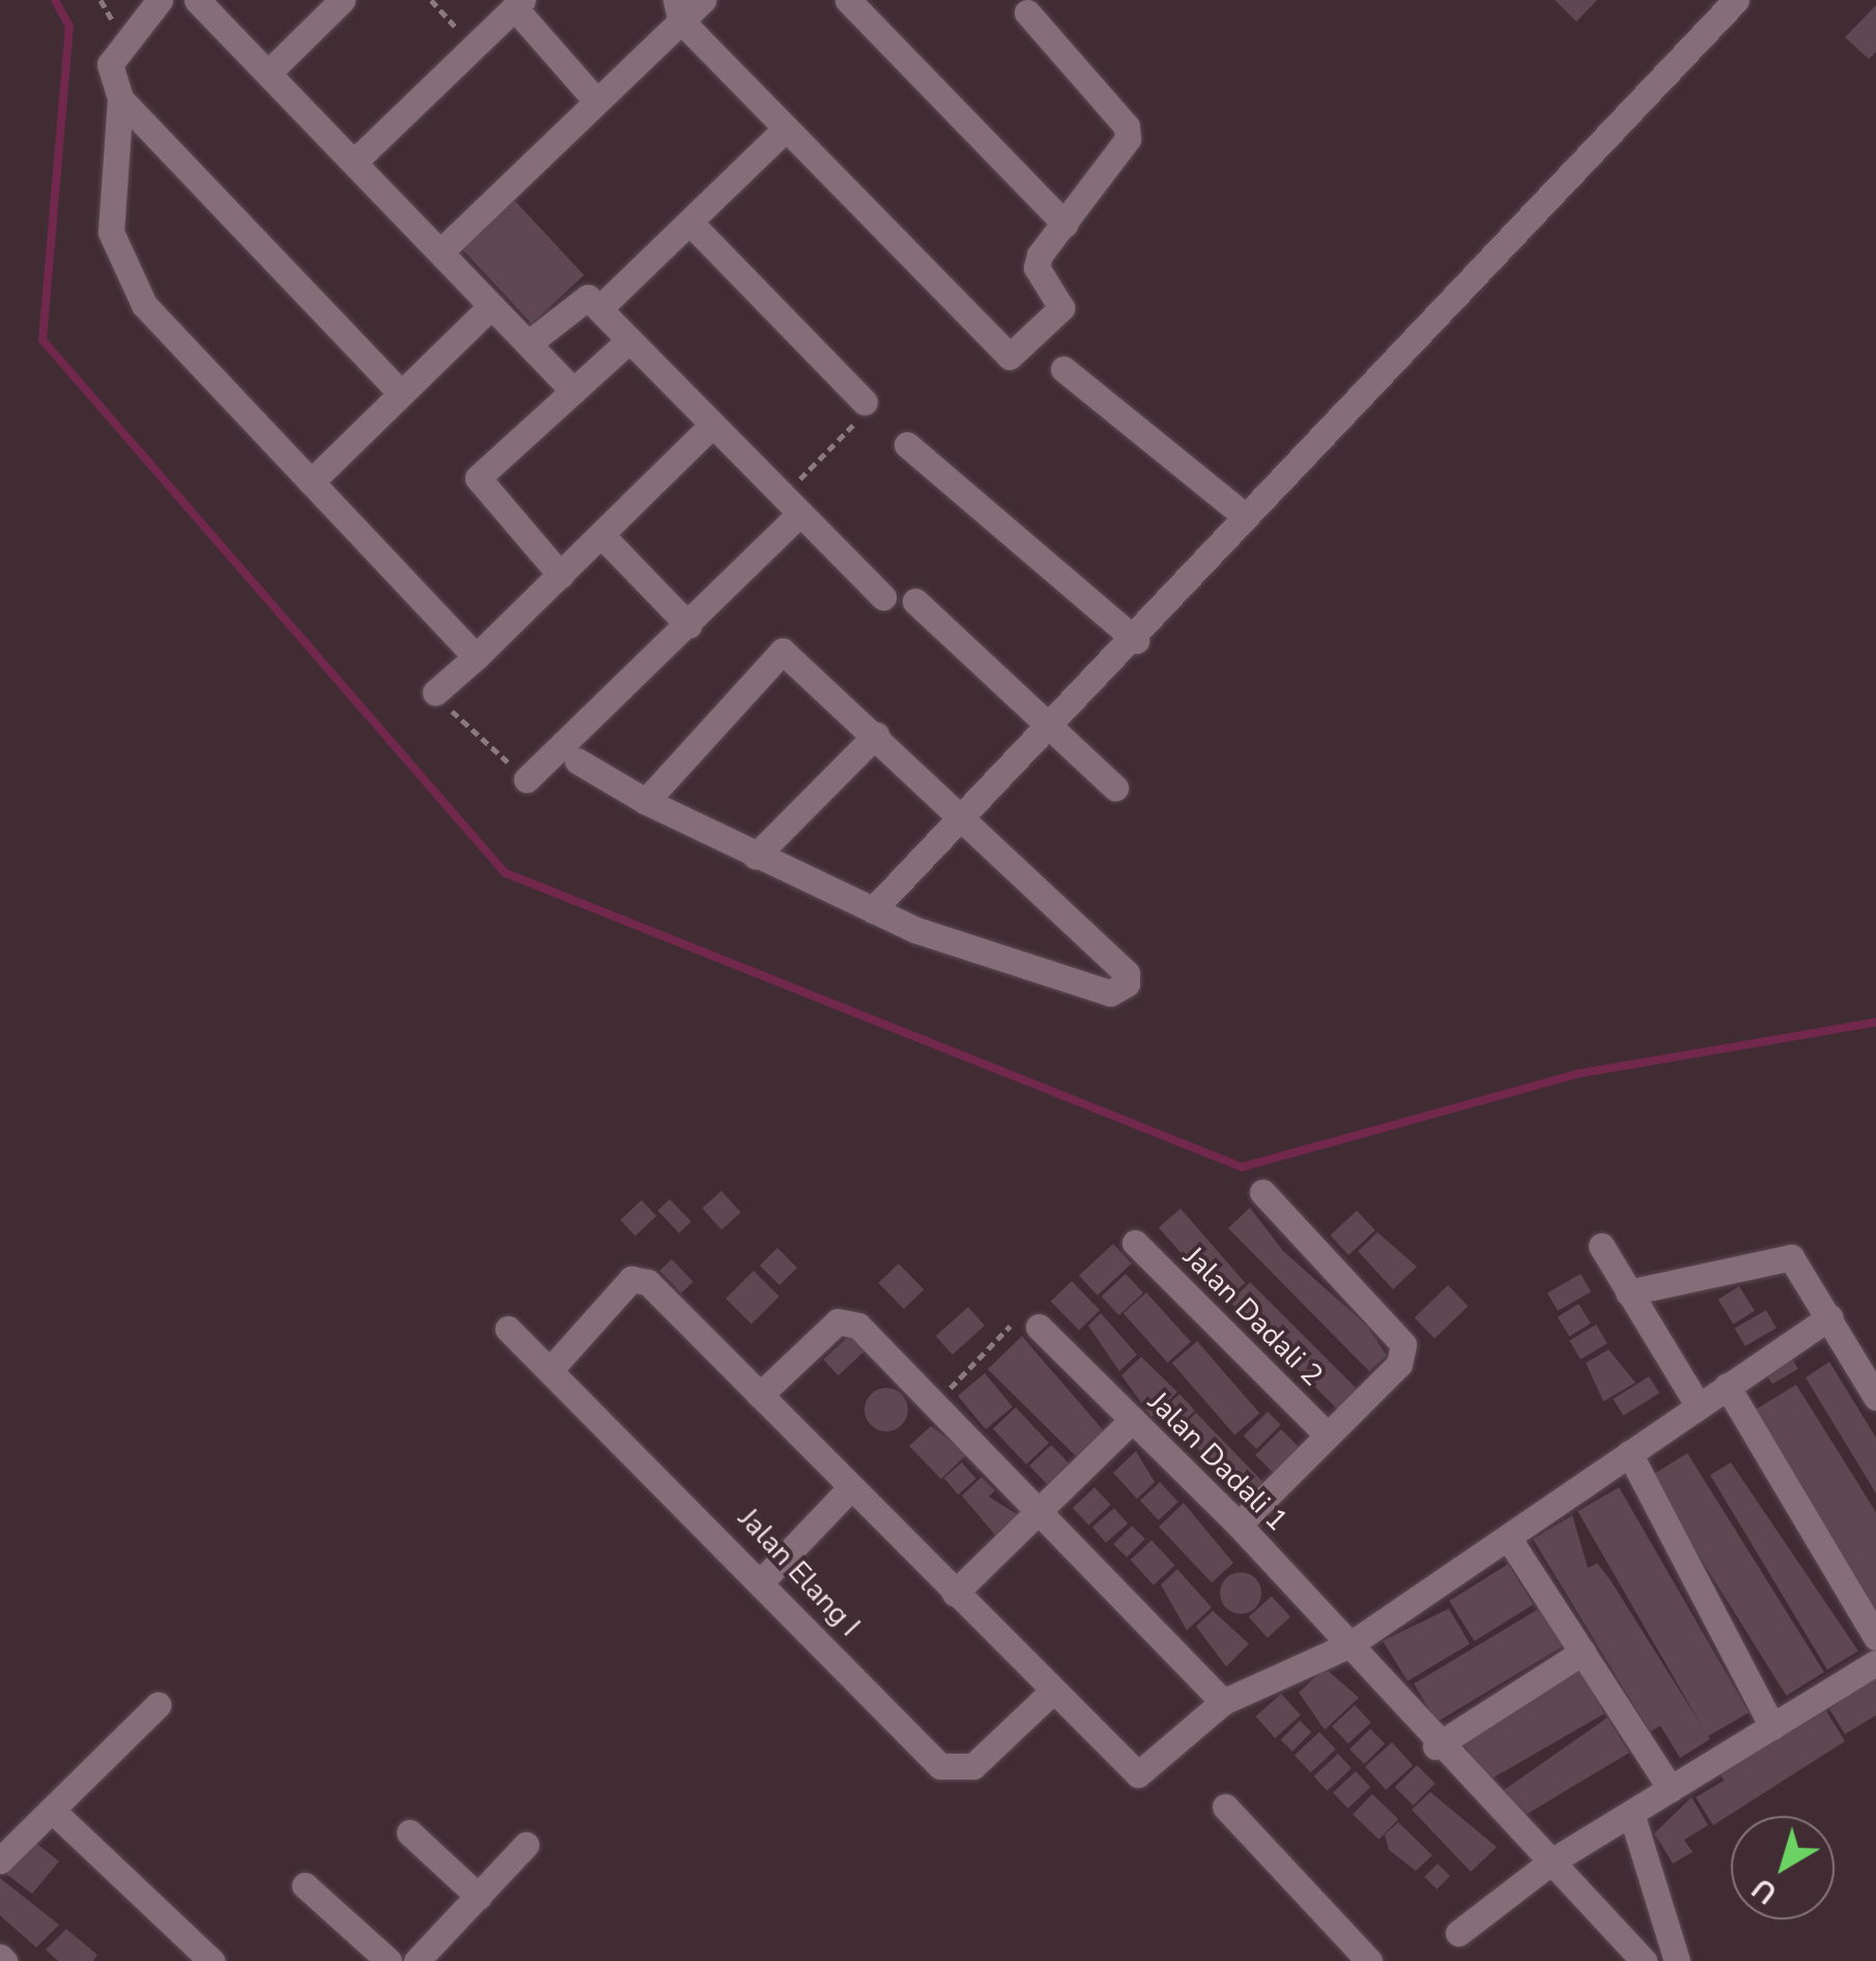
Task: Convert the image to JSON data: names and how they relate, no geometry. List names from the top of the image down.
{
  "streets": {
    "street": ["Jalan Dadali 2", "Jalan Dadali 1", "Jalan Elang I"]
  },
  "north": "bottom left"
}
